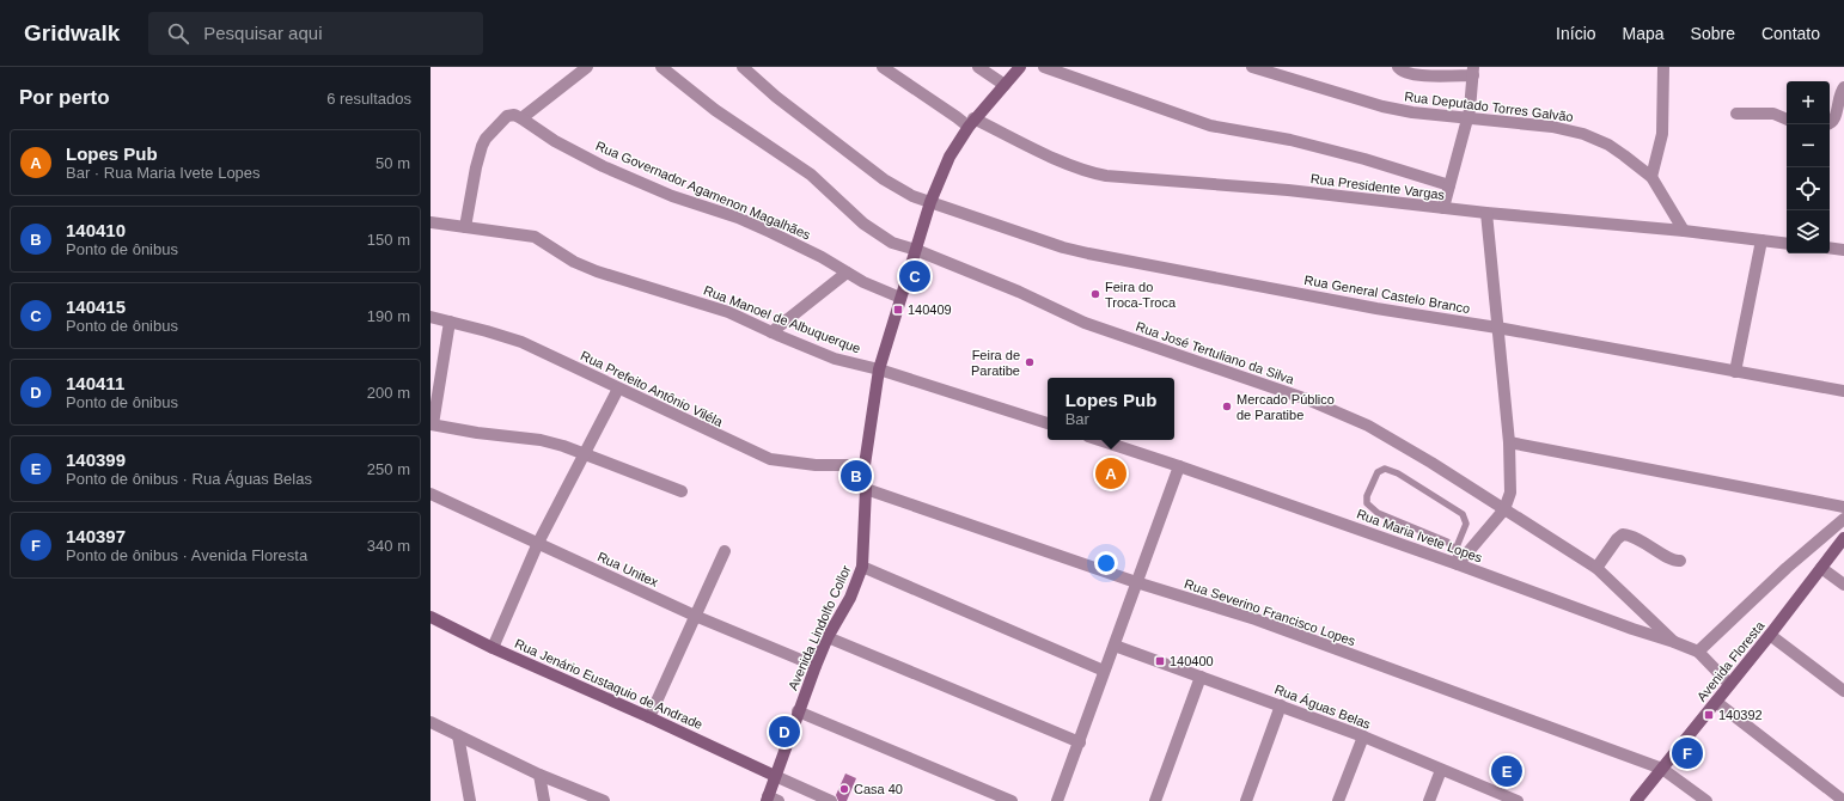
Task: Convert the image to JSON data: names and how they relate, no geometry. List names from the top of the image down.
{
  "streets": {
    "main road": ["Avenida Lindolfo Collor", "Avenida Floresta", "Rua Jenário Eustaquio de Andrade"],
    "street": [
      "Rua Deputado Torres Galvão",
      "Rua Presidente Vargas",
      "Rua Governador Agamenon Magalhães",
      "Rua General Castelo Branco",
      "Rua Manoel de Albuquerque",
      "Rua José Tertuliano da Silva",
      "Rua Prefeito Antônio Viléla",
      "Rua Maria Ivete Lopes",
      "Rua Unitex",
      "Rua Severino Francisco Lopes",
      "Rua Águas Belas"
    ]
  },
  "crossings": [
    ["Rua Deputado Torres Galvão", "Rua Presidente Vargas"],
    ["Rua Presidente Vargas", "Avenida Lindolfo Collor"],
    ["Rua Governador Agamenon Magalhães", "Avenida Lindolfo Collor"],
    ["Rua General Castelo Branco", "Avenida Lindolfo Collor"],
    ["Rua Manoel de Albuquerque", "Avenida Lindolfo Collor"],
    ["Rua José Tertuliano da Silva", "Rua Maria Ivete Lopes"],
    ["Rua José Tertuliano da Silva", "Avenida Lindolfo Collor"],
    ["Rua Prefeito Antônio Viléla", "Avenida Lindolfo Collor"],
    ["Rua Maria Ivete Lopes", "Avenida Floresta"],
    ["Rua Unitex", "Avenida Lindolfo Collor"],
    ["Rua Severino Francisco Lopes", "Avenida Lindolfo Collor"],
    ["Rua Severino Francisco Lopes", "Avenida Floresta"],
    ["Avenida Lindolfo Collor", "Rua Jenário Eustaquio de Andrade"]
  ],
  "places": {
    "other": [
      "Feira do Troca-Troca",
      "Feira de Paratibe",
      "Mercado Público de Paratibe",
      "Casa 40"
    ],
    "transit": ["140409", "140400", "140392"]
  },
  "page": {
    "header": "Gridwalk",
    "search": "Pesquisar aqui",
    "nav": [
      "Início",
      "Mapa",
      "Sobre",
      "Contato"
    ],
    "heading": ["Por perto", "6 resultados"],
    "map_buttons": ["+", "−"],
    "list": [
      {
        "mark": "A",
        "name": "Lopes Pub",
        "note": "Bar · Rua Maria Ivete Lopes",
        "value": "50 m"
      },
      {
        "mark": "B",
        "name": "140410",
        "note": "Ponto de ônibus",
        "value": "150 m"
      },
      {
        "mark": "C",
        "name": "140415",
        "note": "Ponto de ônibus",
        "value": "190 m"
      },
      {
        "mark": "D",
        "name": "140411",
        "note": "Ponto de ônibus",
        "value": "200 m"
      },
      {
        "mark": "E",
        "name": "140399",
        "note": "Ponto de ônibus · Rua Águas Belas",
        "value": "250 m"
      },
      {
        "mark": "F",
        "name": "140397",
        "note": "Ponto de ônibus · Avenida Floresta",
        "value": "340 m"
      }
    ],
    "pins": [
      "C",
      "A",
      "B",
      "D",
      "F",
      "E"
    ],
    "popup": ["Lopes Pub", "Bar"]
  }
}
